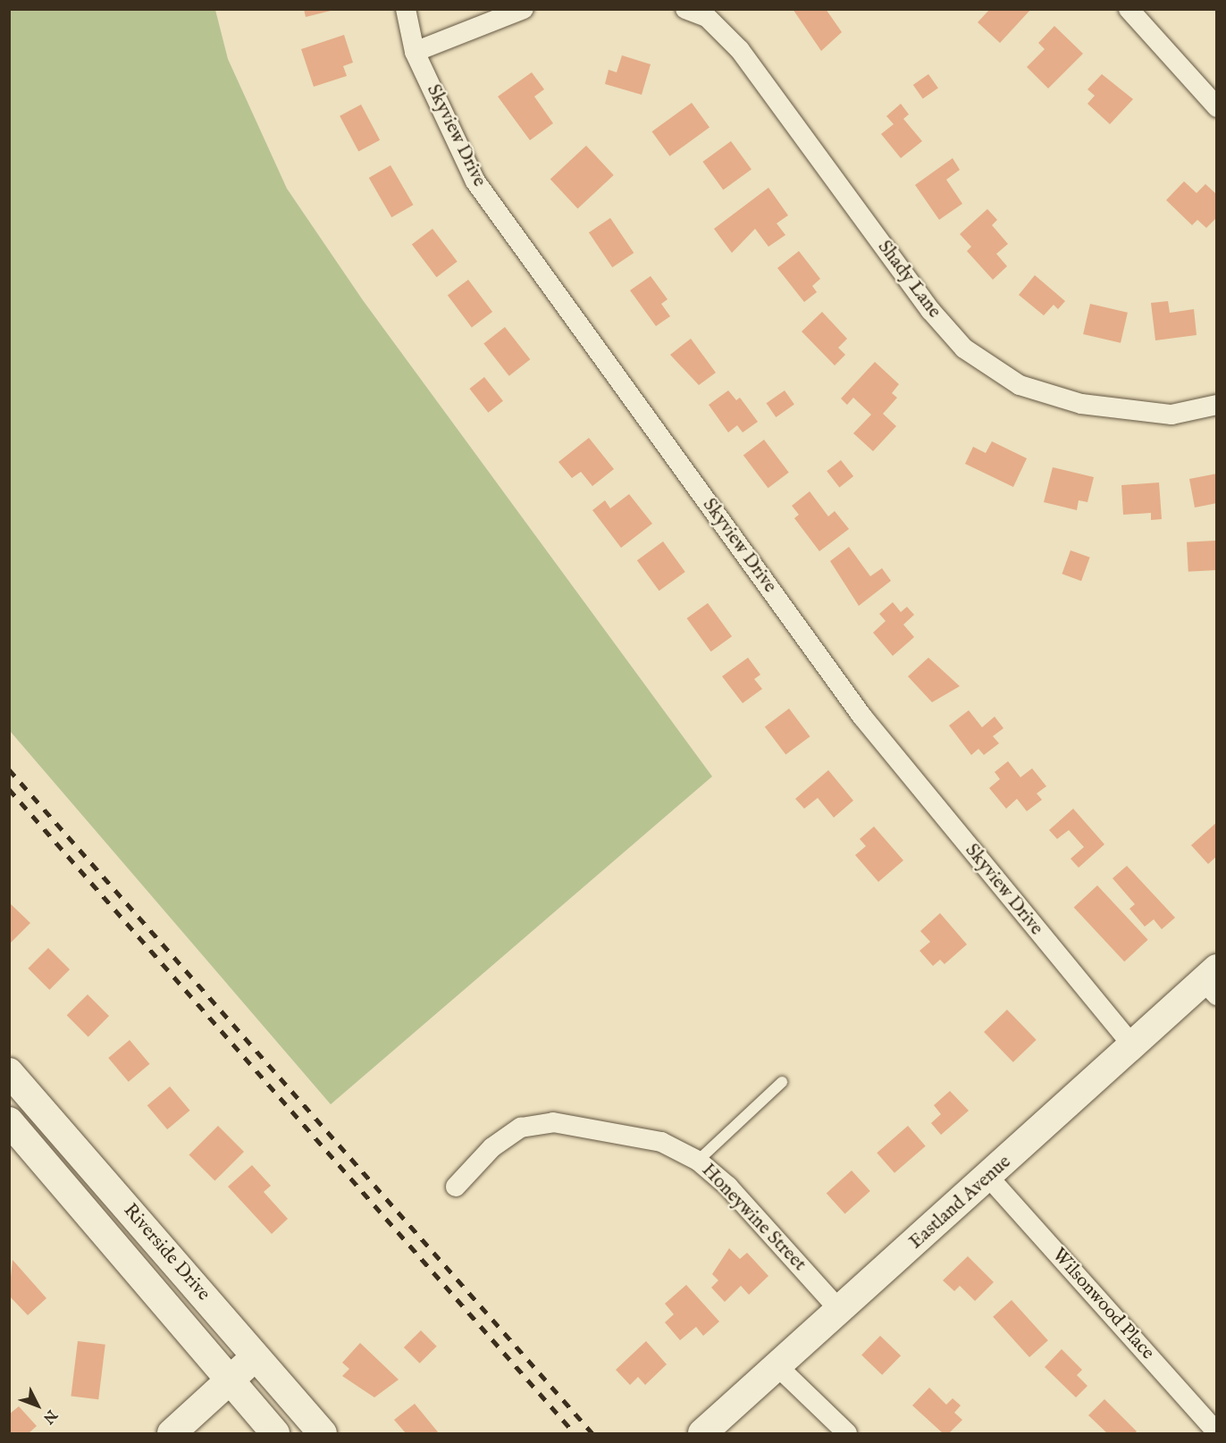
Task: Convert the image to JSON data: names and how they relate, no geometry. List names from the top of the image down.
{
  "streets": {
    "street": [
      "Skyview Drive",
      "Shady Lane",
      "Eastland Avenue",
      "Honeywine Street",
      "Riverside Drive",
      "Wilsonwood Place"
    ]
  },
  "crossings": [
    ["Skyview Drive", "Eastland Avenue"],
    ["Eastland Avenue", "Honeywine Street"],
    ["Eastland Avenue", "Wilsonwood Place"]
  ],
  "north": "bottom right"
}
